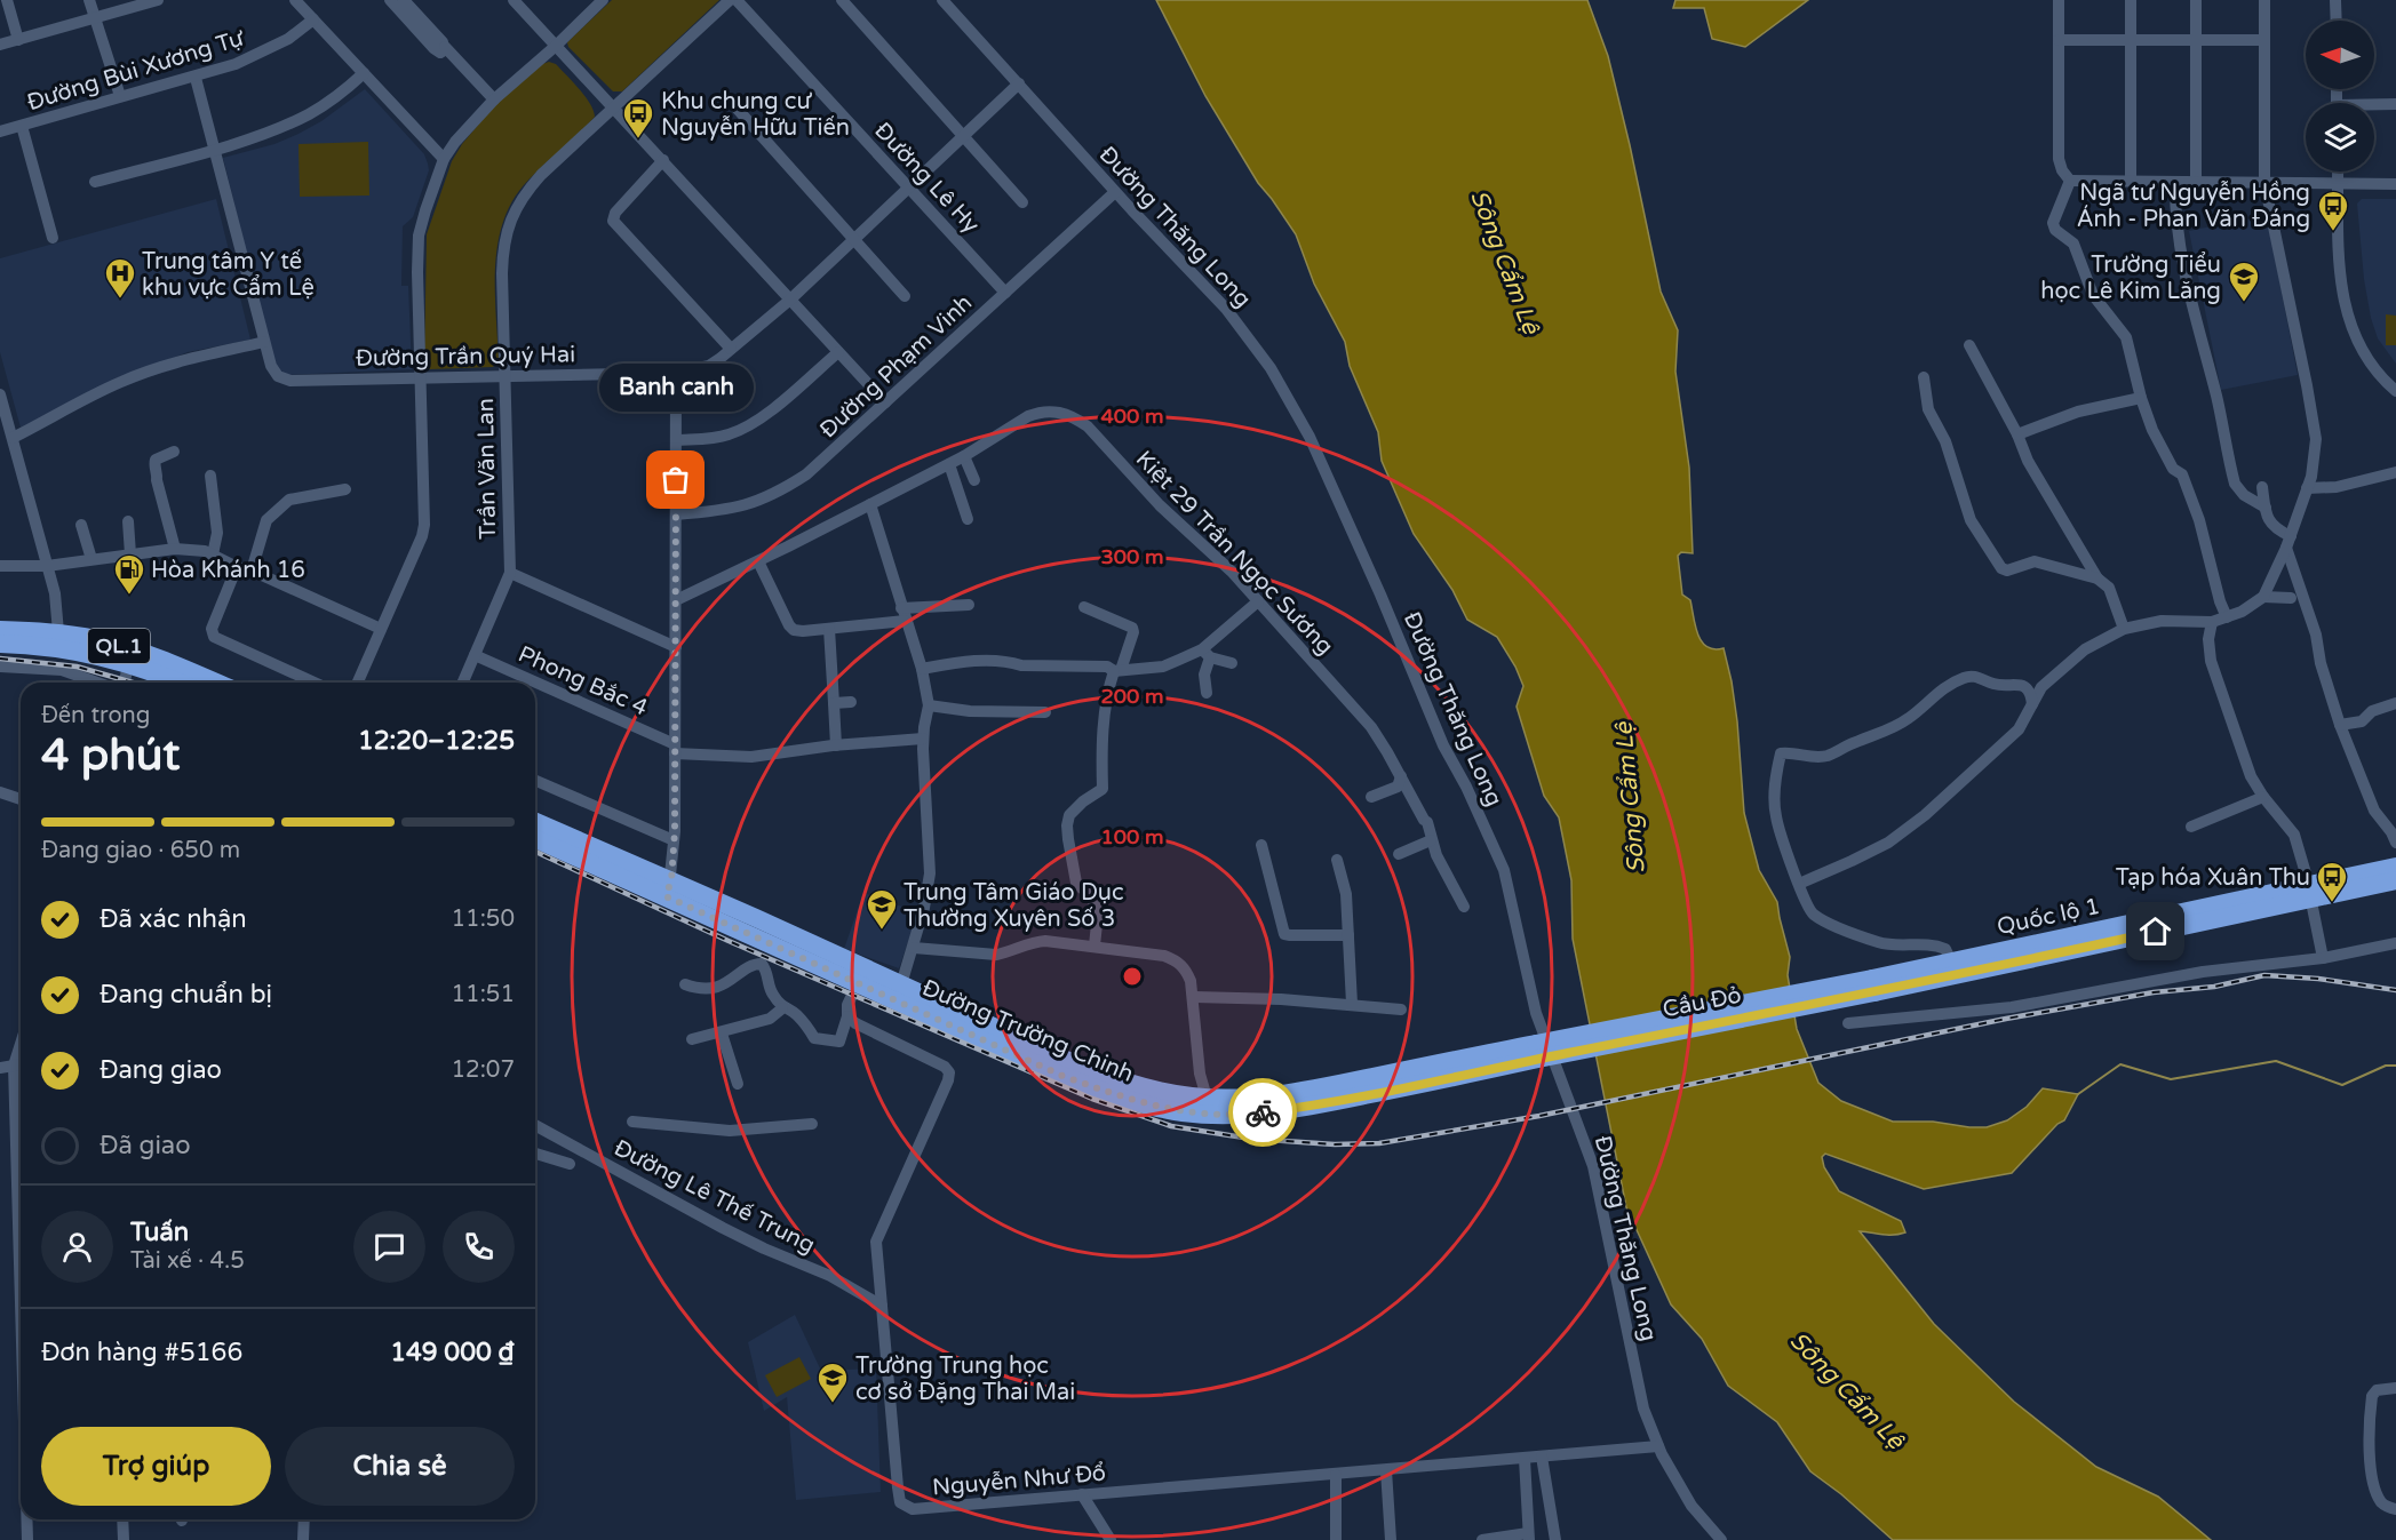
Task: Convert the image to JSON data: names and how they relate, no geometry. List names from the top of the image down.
{
  "streets": {
    "highway": [
      "QL.1",
      "Quốc lộ 1",
      "Cầu Đỏ",
      "Đường Trường Chinh"
    ],
    "street": [
      "Đường Bùi Xương Tự",
      "Đường Lê Hy",
      "Đường Thăng Long",
      "Đường Trần Quý Hai",
      "Đường Phạm Vinh",
      "Trần Văn Lan",
      "Kiệt 29 Trần Ngọc Sương",
      "Phong Bắc 4",
      "Đường Lê Thế Trung",
      "Nguyễn Như Đổ"
    ]
  },
  "crossings": [
    ["Đường Bùi Xương Tự", "Đường Trần Quý Hai"],
    ["Đường Lê Hy", "Đường Trần Quý Hai"],
    ["Đường Lê Hy", "Đường Phạm Vinh"],
    ["Đường Thăng Long", "Đường Trần Quý Hai"],
    ["Đường Thăng Long", "Đường Phạm Vinh"],
    ["Đường Thăng Long", "Nguyễn Như Đổ"],
    ["Đường Trần Quý Hai", "Trần Văn Lan"],
    ["Trần Văn Lan", "Phong Bắc 4"],
    ["Quốc lộ 1", "Cầu Đỏ"],
    ["Cầu Đỏ", "Đường Trường Chinh"],
    ["Đường Lê Thế Trung", "Nguyễn Như Đổ"]
  ],
  "water": ["Sông Cẩm Lệ"],
  "places": {
    "bus stop": ["Khu chung cư Nguyễn Hữu Tiến", "Ngã tư Nguyễn Hồng Ánh - Phan Văn Đáng", "Tạp hóa Xuân Thu"],
    "hospital": ["Trung tâm Y tế khu vực Cẩm Lệ"],
    "school or university": ["Trường Tiểu học Lê Kim Lăng", "Trung Tâm Giáo Dục Thường Xuyên Số 3", "Trường Trung học cơ sở Đặng Thai Mai"],
    "other": ["Banh canh"],
    "fuel station": ["Hòa Khánh 16"]
  },
  "north": "left",
  "page": {
    "bubble": "Banh canh",
    "heading": ["4 phút", "Đến trong", "12:20–12:25"],
    "panel": [
      "Tuấn",
      "Tài xế · 4.5",
      "Đơn hàng #5166",
      "149 000 ₫"
    ],
    "bar": "Đang giao · 650 m",
    "list": [
      ["Đã xác nhận", "11:50"],
      ["Đang chuẩn bị", "11:51"],
      ["Đang giao", "12:07"],
      "Đã giao"
    ],
    "buttons": ["Trợ giúp", "Chia sẻ"]
  },
  "rings": [
    "400 m",
    "300 m",
    "200 m",
    "100 m"
  ]
}
